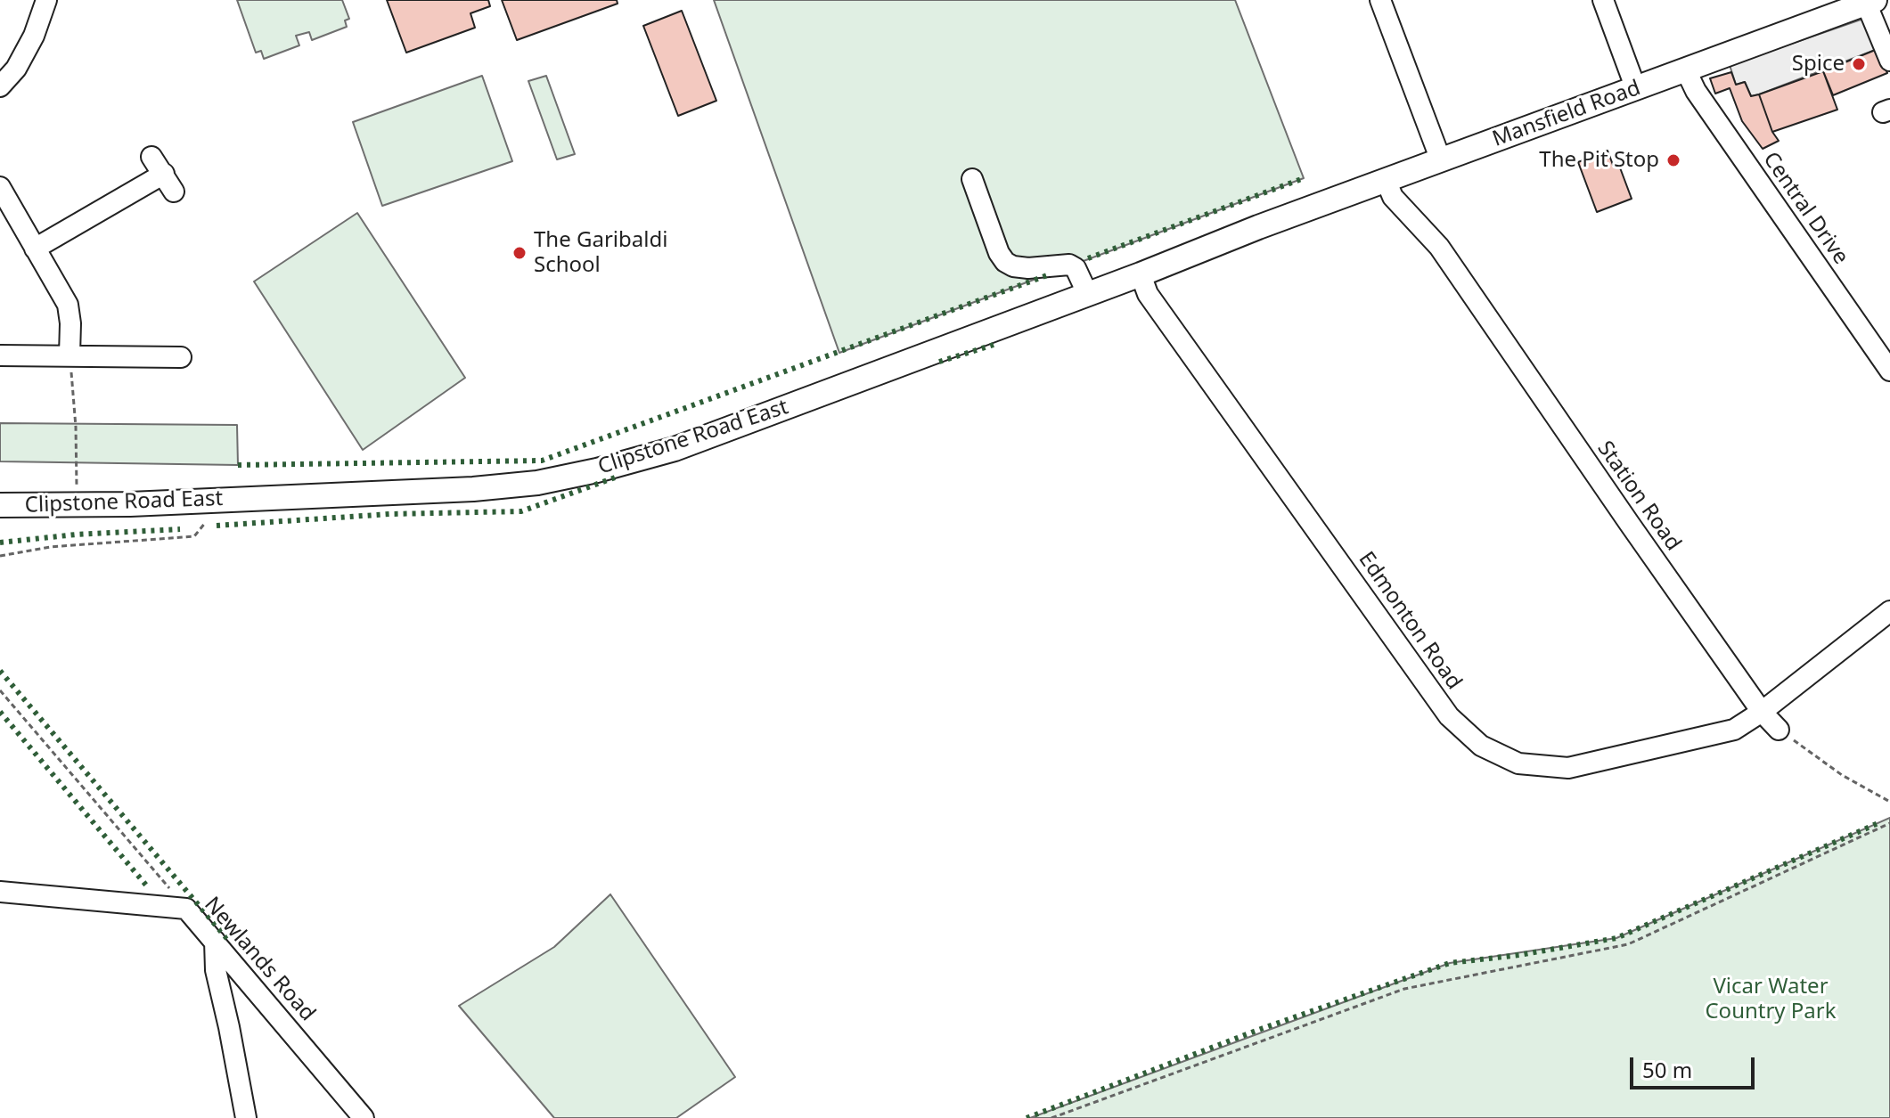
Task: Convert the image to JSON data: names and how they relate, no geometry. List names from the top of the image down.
{
  "streets": {
    "main road": ["Mansfield Road", "Clipstone Road East"],
    "street": [
      "Central Drive",
      "Station Road",
      "Edmonton Road",
      "Newlands Road"
    ]
  },
  "crossings": [
    ["Mansfield Road", "Central Drive"],
    ["Mansfield Road", "Clipstone Road East"],
    ["Mansfield Road", "Station Road"],
    ["Clipstone Road East", "Edmonton Road"],
    ["Station Road", "Edmonton Road"]
  ],
  "parks": ["Vicar Water Country Park"],
  "places": ["Spice", "The Pit Stop", "The Garibaldi School"],
  "scale_bar": "50 m"
}
